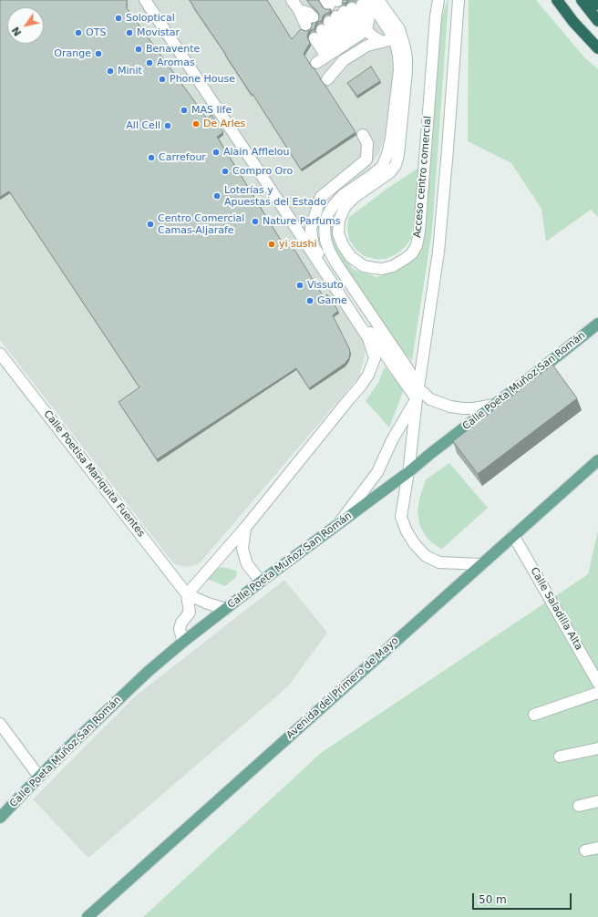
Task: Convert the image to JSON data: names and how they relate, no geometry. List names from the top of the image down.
{
  "streets": {
    "main road": ["Calle Poeta Muñoz San Román", "Avenida del Primero de Mayo"],
    "street": ["Acceso centro comercial", "Calle Poetisa Mariquita Fuentes", "Calle Saladilla Alta"]
  },
  "crossings": [
    ["Calle Saladilla Alta", "Avenida del Primero de Mayo"]
  ],
  "places": [
    "Soloptical",
    "OTS",
    "Movistar",
    "Benavente",
    "Orange",
    "Aromas",
    "Minit",
    "Phone House",
    "MAS life",
    "De Arles",
    "All Cell",
    "Alain Afflelou",
    "Carrefour",
    "Compro Oro",
    "Loterías y Apuestas del Estado",
    "Nature Parfums",
    "Centro Comercial Camas-Aljarafe",
    "yi sushi",
    "Vissuto",
    "Game"
  ],
  "scale_bar": "50 m",
  "north": "bottom left"
}
